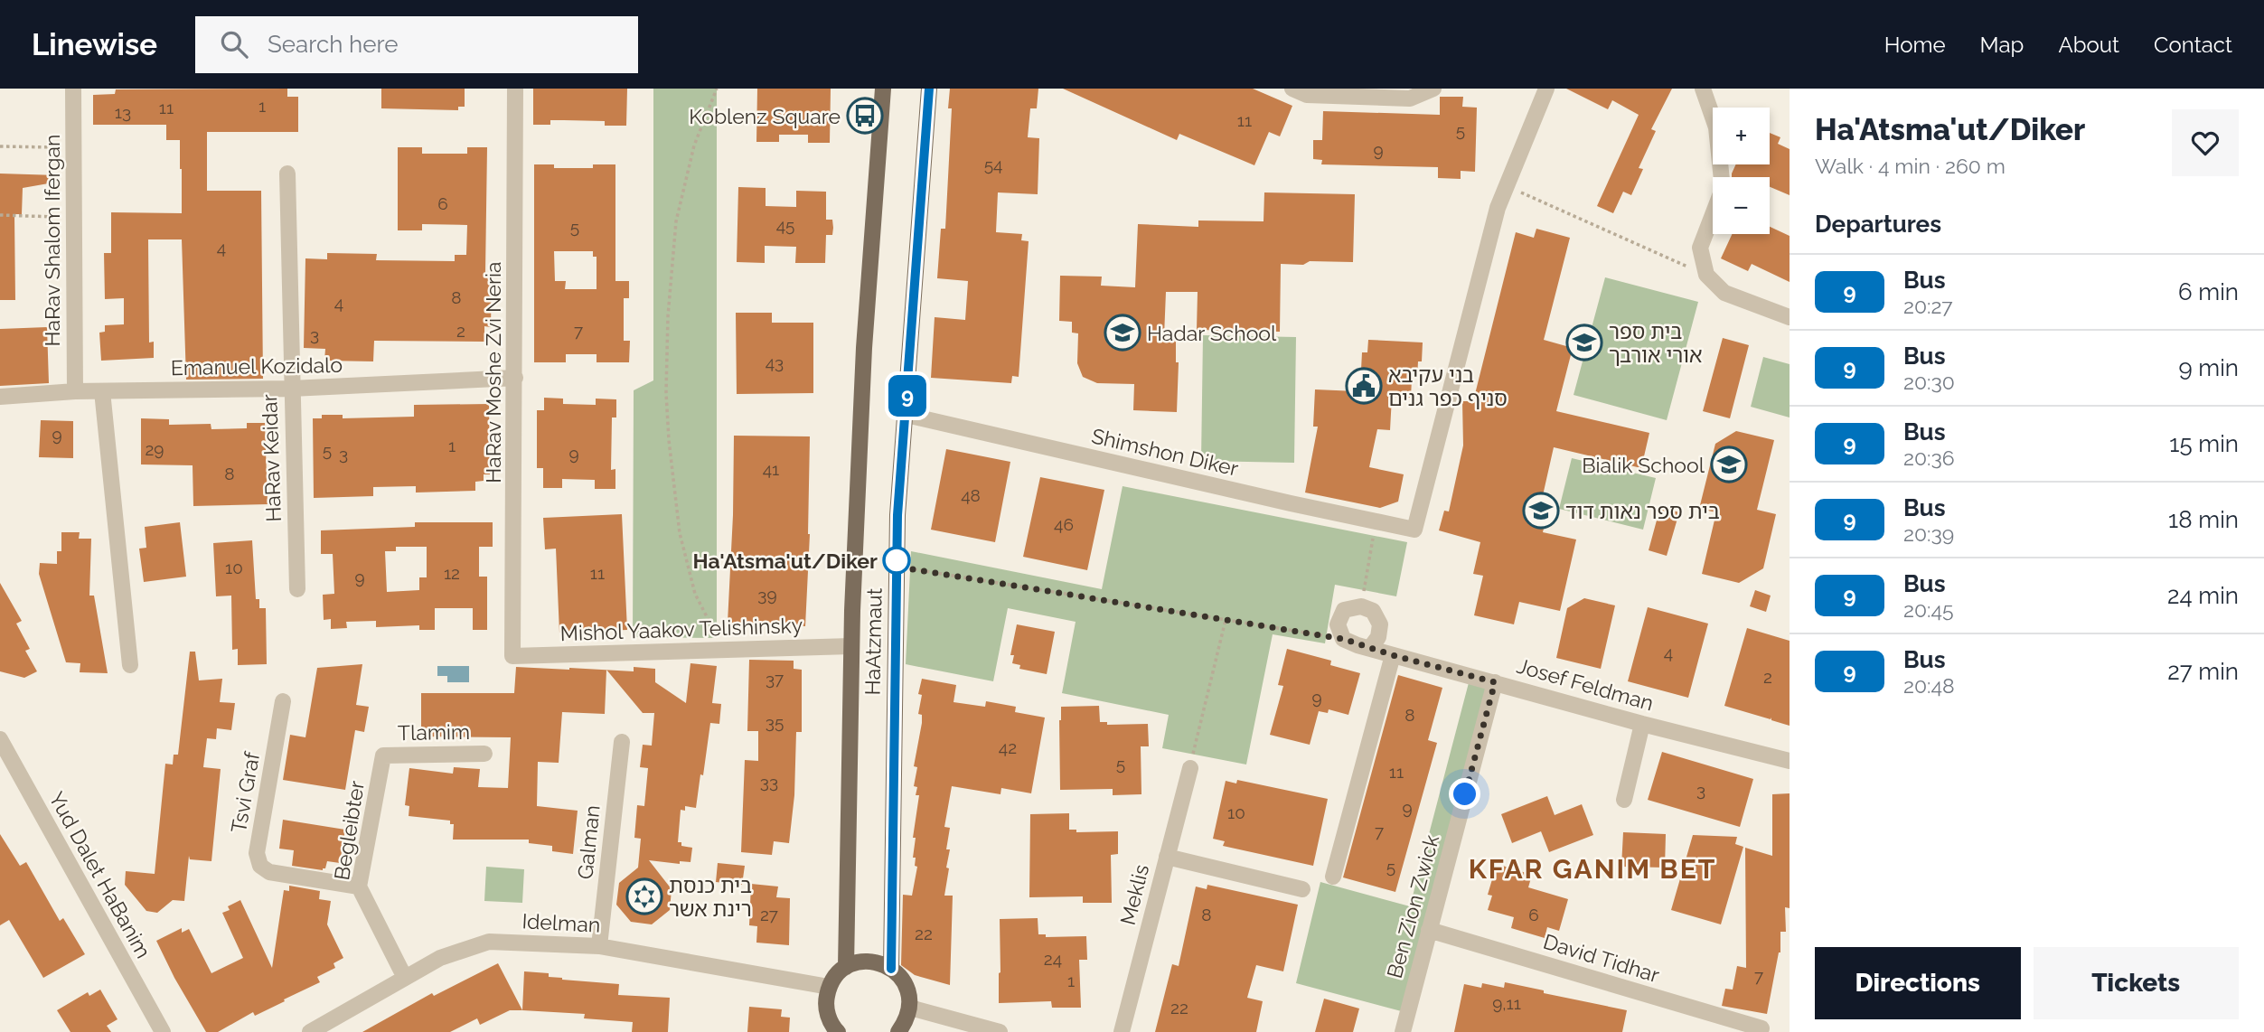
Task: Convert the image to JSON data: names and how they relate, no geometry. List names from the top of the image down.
{
  "streets": {
    "main road": ["HaAtzmaut"],
    "street": [
      "HaRav Shalom Ifergan",
      "Emanuel Kozidalo",
      "HaRav Moshe Zvi Neria",
      "Shimshon Diker",
      "HaRav Keidar",
      "Mishol Yaakov Telishinsky",
      "Josef Feldman",
      "Tlamim",
      "Tsvi Graf",
      "Begleibter",
      "Galman",
      "Yud Dalet HaBanim",
      "Meklis",
      "Ben Zion Zwick",
      "Idelman",
      "David Tidhar"
    ]
  },
  "crossings": [
    ["HaRav Shalom Ifergan", "Emanuel Kozidalo"],
    ["Emanuel Kozidalo", "HaRav Moshe Zvi Neria"],
    ["Emanuel Kozidalo", "HaRav Keidar"],
    ["HaRav Moshe Zvi Neria", "Mishol Yaakov Telishinsky"],
    ["Shimshon Diker", "HaAtzmaut"],
    ["Mishol Yaakov Telishinsky", "HaAtzmaut"],
    ["Josef Feldman", "Ben Zion Zwick"],
    ["Tlamim", "Begleibter"],
    ["Tsvi Graf", "Begleibter"],
    ["Begleibter", "Idelman"],
    ["Galman", "Idelman"],
    ["Ben Zion Zwick", "David Tidhar"]
  ],
  "districts": ["KFAR GANIM BET"],
  "places": {
    "bus stop": ["Koblenz Square"],
    "school or university": [
      "Hadar School",
      "בית ספר אורי אורבך",
      "Bialik School",
      "בית ספר נאות דוד"
    ],
    "public building": ["בני עקיבא סניף כפר גנים"],
    "other": ["Ha'Atsma'ut/Diker"],
    "synagogue": ["בית כנסת רינת אשר"]
  },
  "lines": ["bus line 9"],
  "house_numbers": [
    "1",
    "11",
    "13",
    "11",
    "5",
    "9",
    "54",
    "6",
    "45",
    "5",
    "4",
    "8",
    "4",
    "2",
    "7",
    "3",
    "43",
    "9",
    "1",
    "29",
    "5",
    "3",
    "9",
    "41",
    "8",
    "48",
    "46",
    "10",
    "12",
    "11",
    "9",
    "39",
    "4",
    "2",
    "37",
    "9",
    "8",
    "35",
    "42",
    "5",
    "11",
    "33",
    "3",
    "9",
    "10",
    "7",
    "5",
    "27",
    "8",
    "6",
    "22",
    "24",
    "7",
    "1",
    "9,11",
    "22"
  ],
  "page": {
    "header": "Linewise",
    "search": "Search here",
    "nav": [
      "Home",
      "Map",
      "About",
      "Contact"
    ],
    "on_map": "9",
    "heading": [
      ["Ha'Atsma'ut/Diker", "Walk · 4 min · 260 m"],
      "Departures"
    ],
    "map_buttons": ["+", "−"],
    "list": [
      {
        "mark": "9",
        "name": "Bus",
        "note": "20:27",
        "value": "6 min"
      },
      {
        "mark": "9",
        "name": "Bus",
        "note": "20:30",
        "value": "9 min"
      },
      {
        "mark": "9",
        "name": "Bus",
        "note": "20:36",
        "value": "15 min"
      },
      {
        "mark": "9",
        "name": "Bus",
        "note": "20:39",
        "value": "18 min"
      },
      {
        "mark": "9",
        "name": "Bus",
        "note": "20:45",
        "value": "24 min"
      },
      {
        "mark": "9",
        "name": "Bus",
        "note": "20:48",
        "value": "27 min"
      }
    ],
    "buttons": ["Directions", "Tickets"]
  }
}
